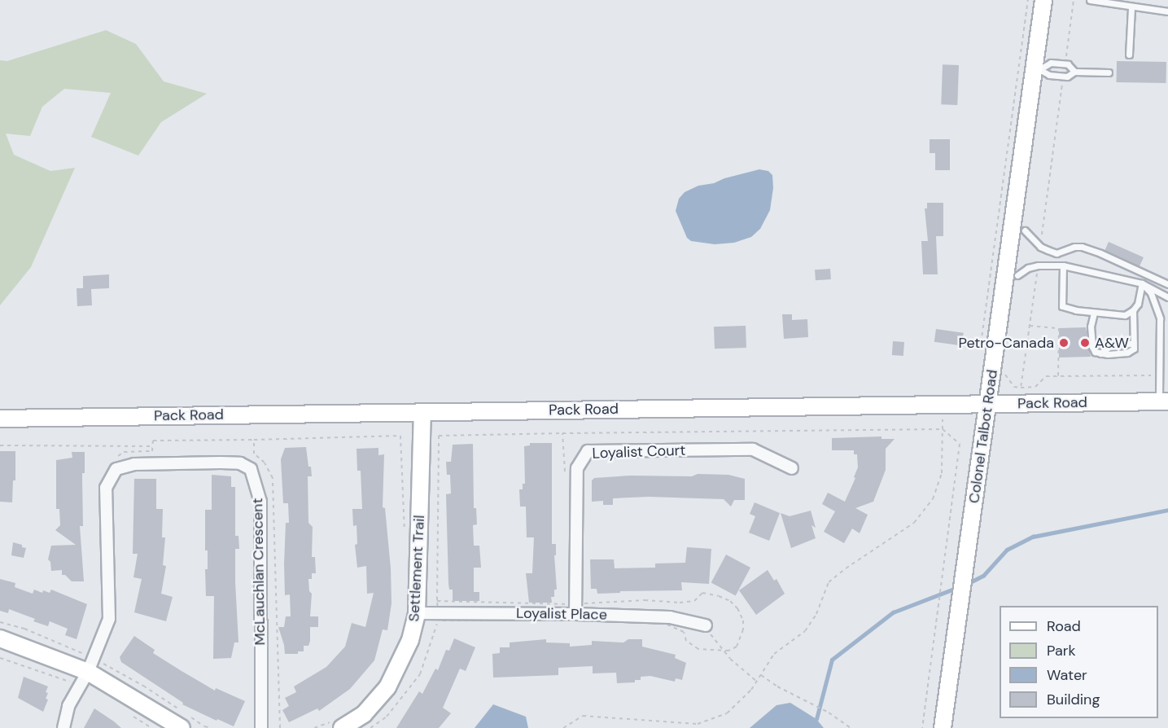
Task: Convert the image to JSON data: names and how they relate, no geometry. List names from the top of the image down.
{
  "streets": {
    "street": [
      "Pack Road",
      "Colonel Talbot Road",
      "Loyalist Court",
      "Settlement Trail",
      "McLauchlan Crescent",
      "Loyalist Place"
    ]
  },
  "crossings": [
    ["Pack Road", "Colonel Talbot Road"],
    ["Pack Road", "Settlement Trail"],
    ["Loyalist Court", "Loyalist Place"],
    ["Settlement Trail", "Loyalist Place"]
  ],
  "places": ["Petro-Canada", "A&W"],
  "legend": [
    "Road",
    "Park",
    "Water",
    "Building"
  ]
}
